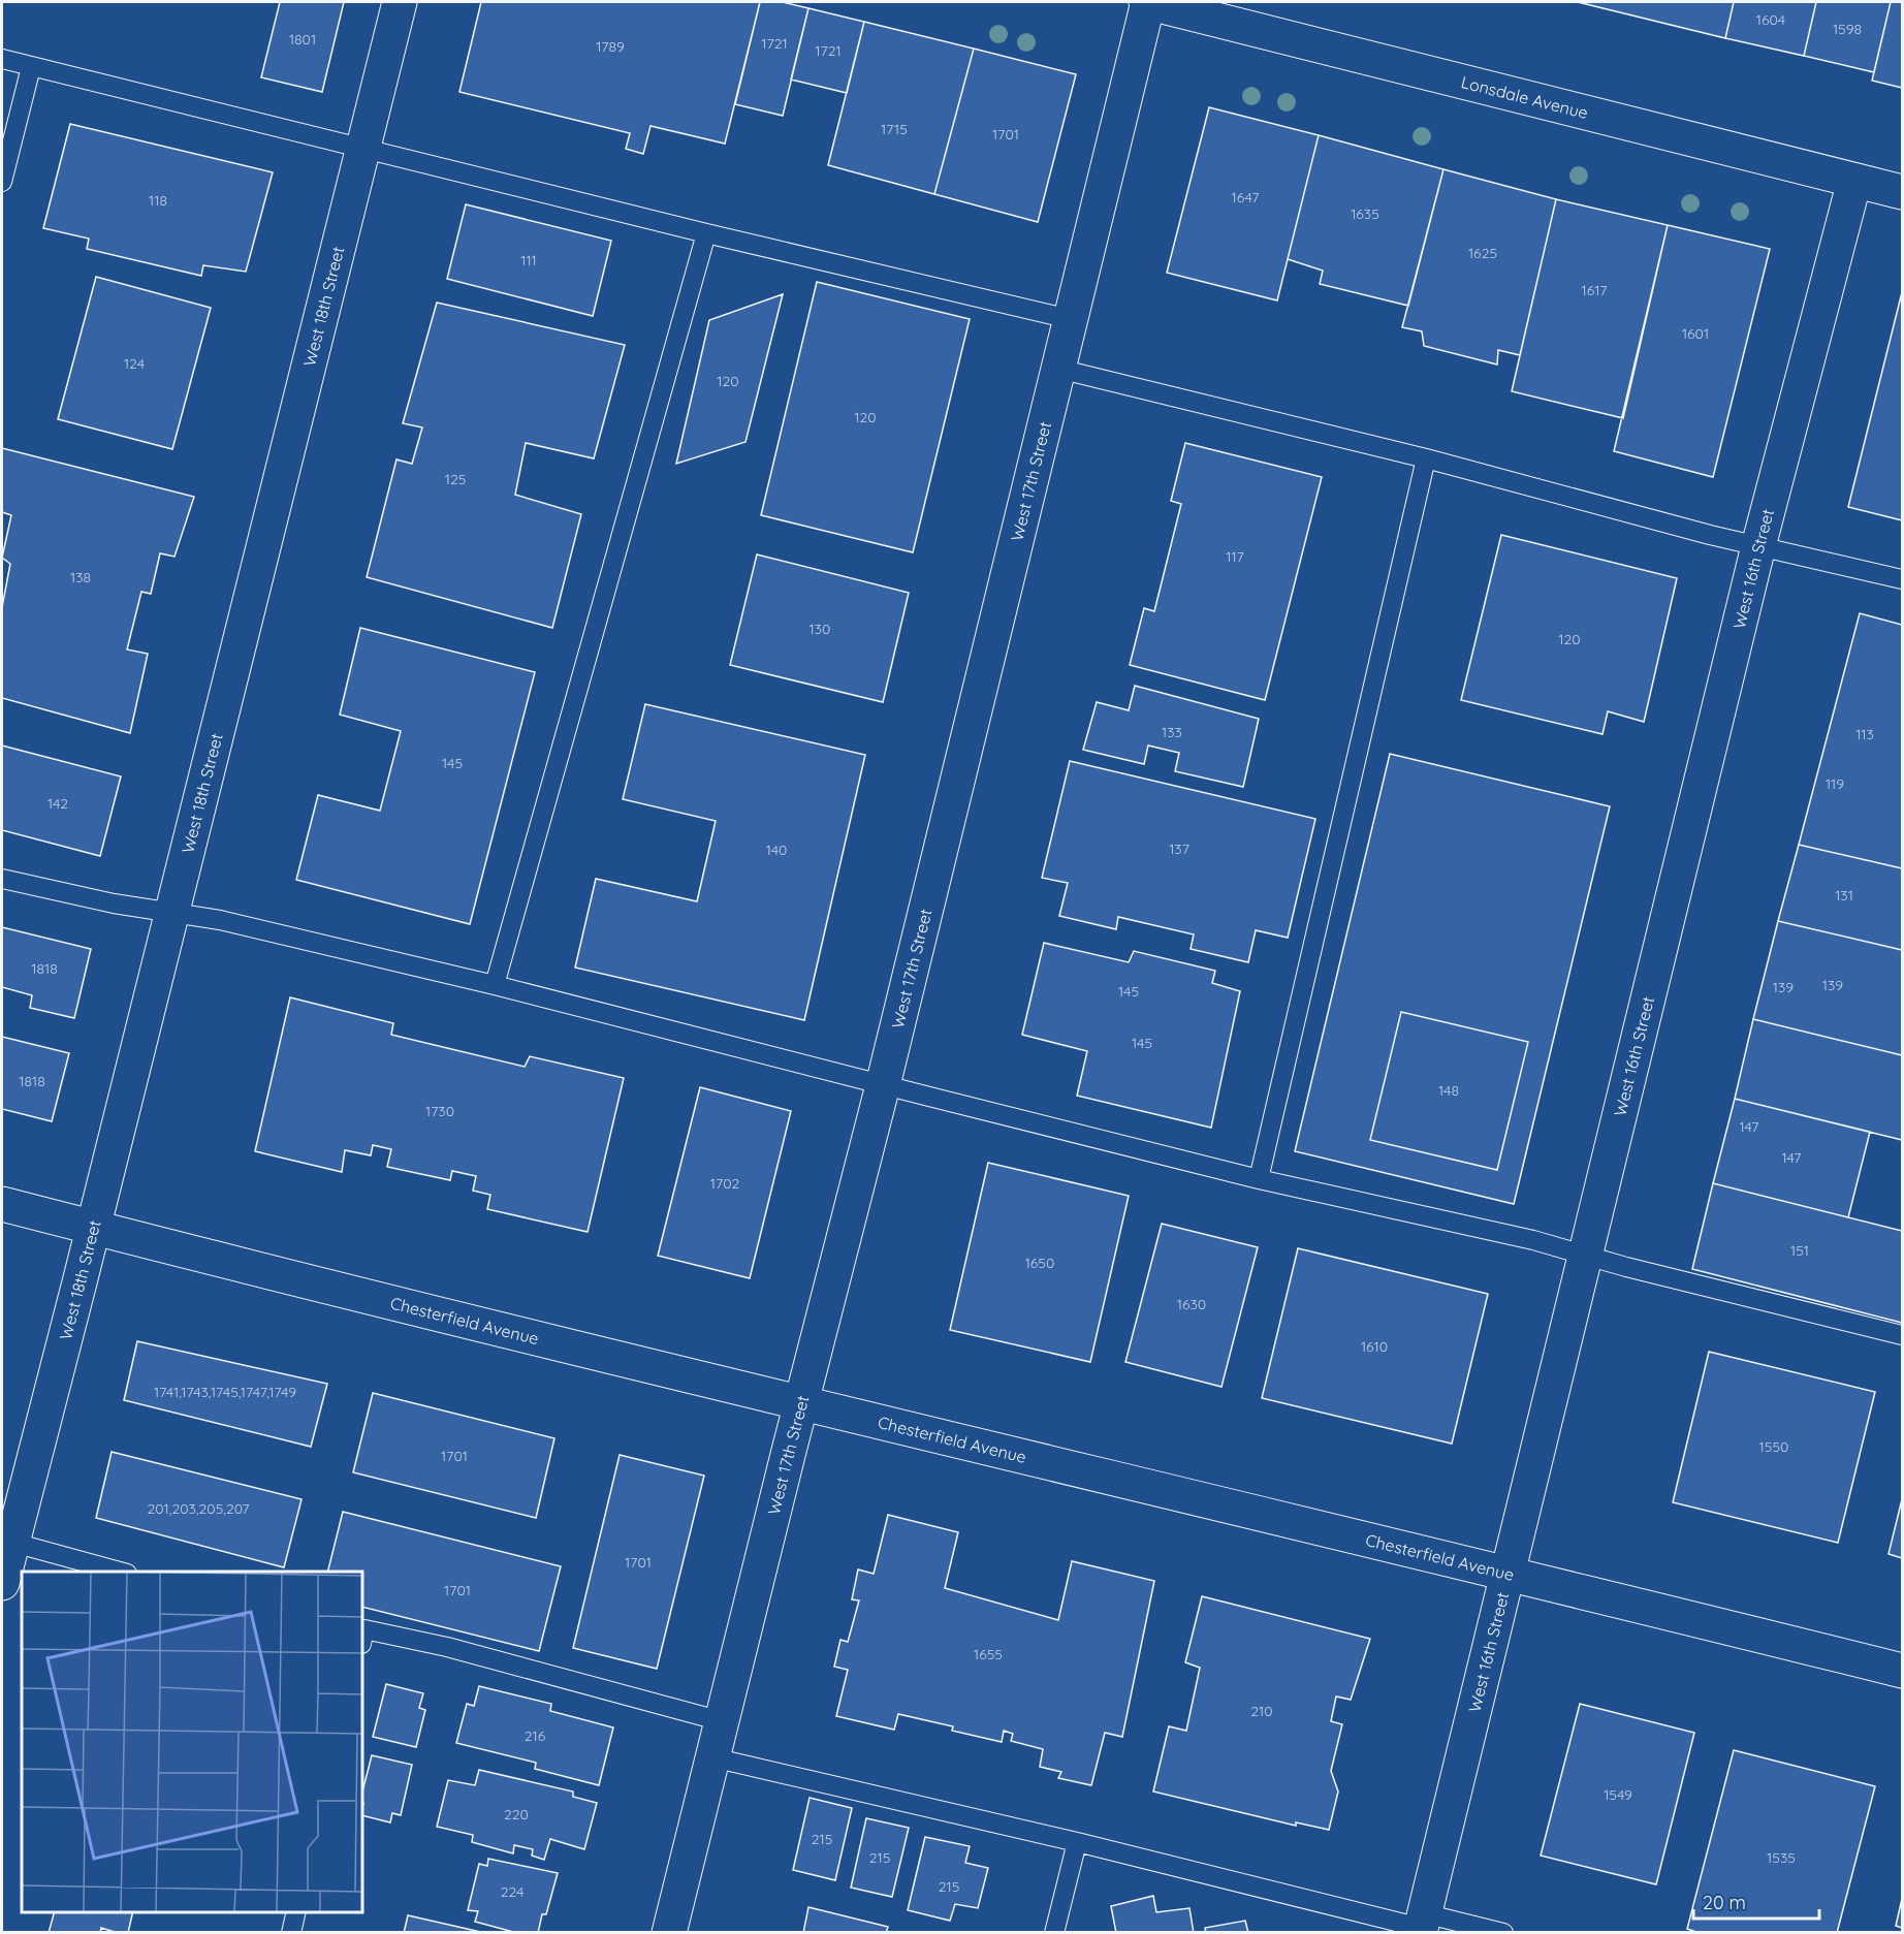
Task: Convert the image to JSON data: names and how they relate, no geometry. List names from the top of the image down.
{
  "streets": {
    "street": [
      "Lonsdale Avenue",
      "West 18th Street",
      "West 17th Street",
      "West 16th Street",
      "Chesterfield Avenue"
    ]
  },
  "crossings": [
    ["Lonsdale Avenue", "West 17th Street"],
    ["Lonsdale Avenue", "West 16th Street"],
    ["West 18th Street", "Chesterfield Avenue"],
    ["West 17th Street", "Chesterfield Avenue"],
    ["West 16th Street", "Chesterfield Avenue"]
  ],
  "house_numbers": [
    "1604",
    "1598",
    "1801",
    "1721",
    "1789",
    "1721",
    "1715",
    "1701",
    "1647",
    "118",
    "1635",
    "1625",
    "111",
    "1617",
    "1601",
    "124",
    "120",
    "120",
    "125",
    "117",
    "138",
    "130",
    "120",
    "133",
    "113",
    "145",
    "119",
    "142",
    "137",
    "140",
    "131",
    "1818",
    "139",
    "139",
    "145",
    "145",
    "1818",
    "148",
    "1730",
    "147",
    "147",
    "1702",
    "151",
    "1650",
    "1630",
    "1610",
    "1741,1743,1745,1747,1749",
    "1550",
    "1701",
    "201,203,205,207",
    "1701",
    "1701",
    "1655",
    "210",
    "216",
    "1549",
    "220",
    "215",
    "215",
    "1535",
    "215",
    "224"
  ],
  "scale_bar": "20 m"
}
